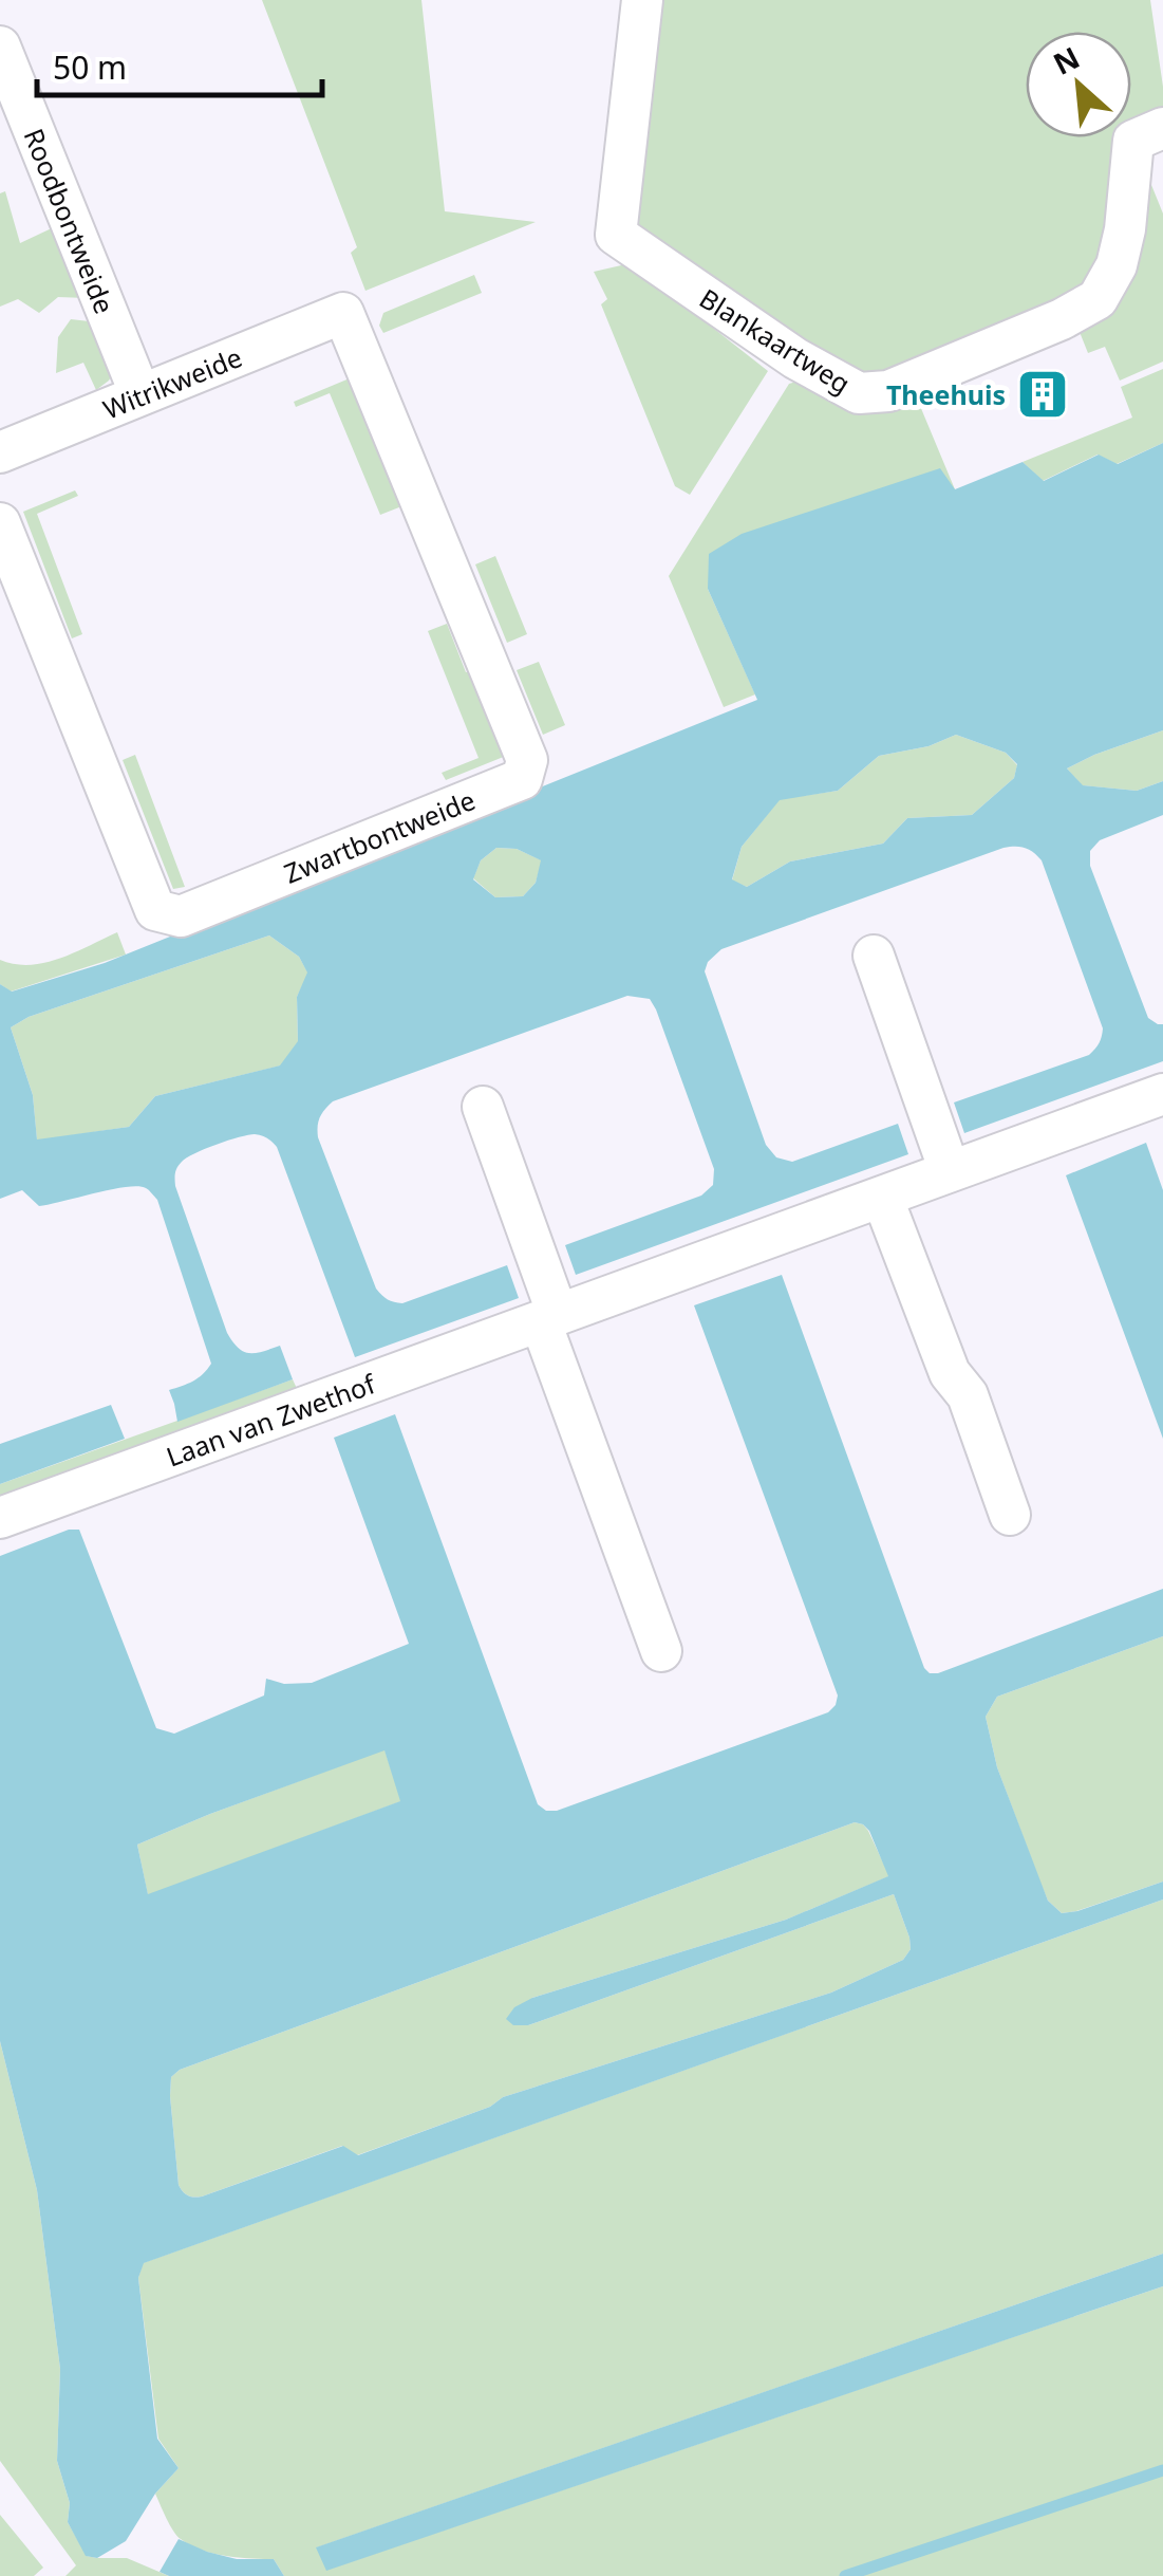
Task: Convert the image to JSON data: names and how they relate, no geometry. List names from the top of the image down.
{
  "streets": {
    "street": [
      "Roodbontweide",
      "Blankaartweg",
      "Witrikweide",
      "Zwartbontweide",
      "Laan van Zwethof"
    ]
  },
  "crossings": [
    ["Roodbontweide", "Witrikweide"],
    ["Witrikweide", "Zwartbontweide"]
  ],
  "places": {
    "building": ["Theehuis"]
  },
  "scale_bar": "50 m",
  "north": "top left"
}
